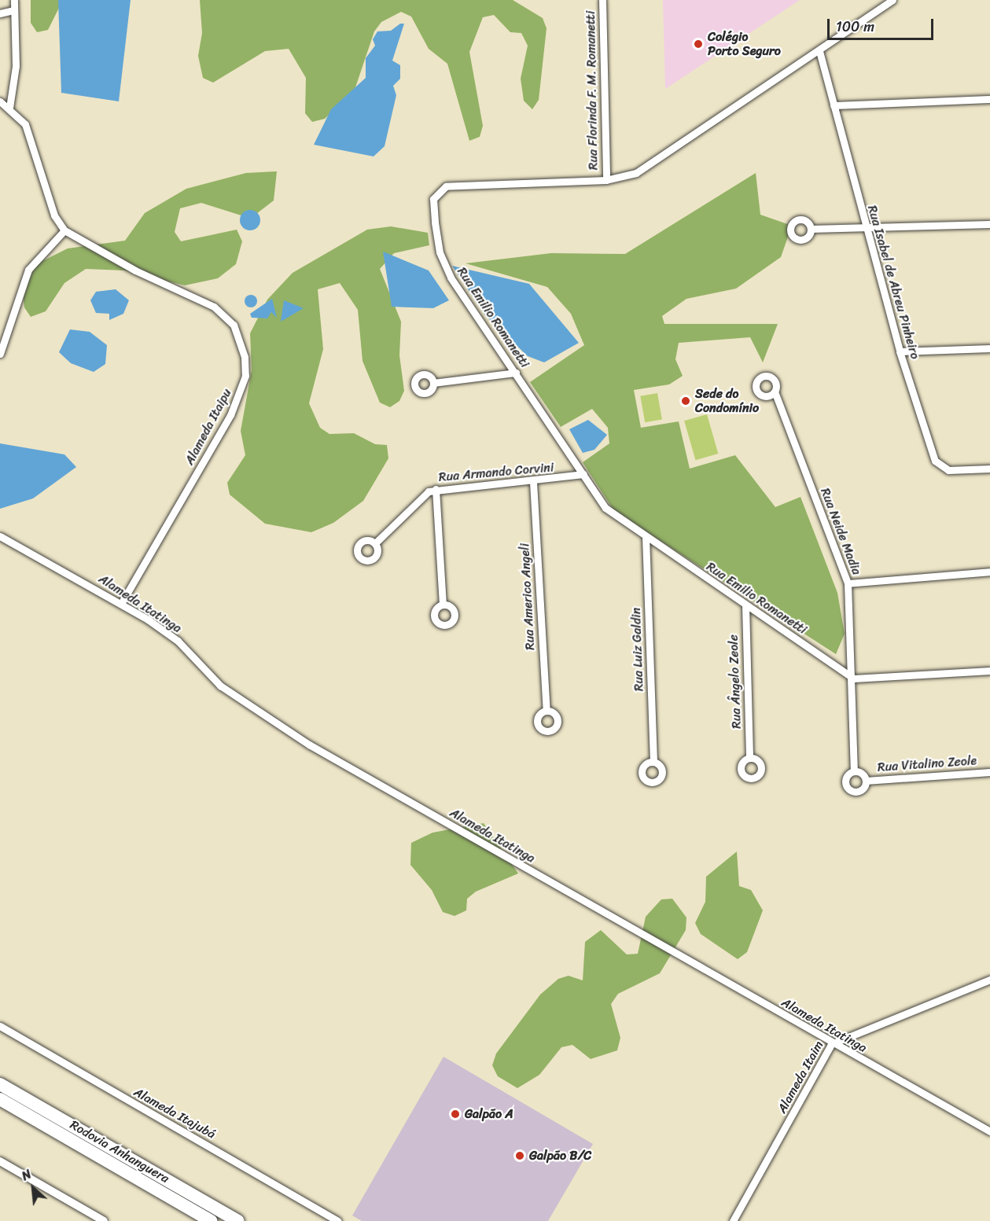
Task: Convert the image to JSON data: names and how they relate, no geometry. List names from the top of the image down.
{
  "streets": {
    "highway": ["Rodovia Anhanguera"],
    "street": [
      "Rua Florinda F. M. Romanetti",
      "Rua Isabel de Abreu Pinheiro",
      "Rua Emilio Romanetti",
      "Alameda Itaipu",
      "Rua Armando Corvini",
      "Rua Neide Madia",
      "Rua Americo Angeli",
      "Alameda Itatinga",
      "Rua Luiz Galdin",
      "Rua Ângelo Zeole",
      "Rua Vitalino Zeole",
      "Alameda Itaim",
      "Alameda Itajubá"
    ]
  },
  "crossings": [
    ["Rua Florinda F. M. Romanetti", "Rua Emilio Romanetti"],
    ["Rua Isabel de Abreu Pinheiro", "Rua Emilio Romanetti"],
    ["Rua Emilio Romanetti", "Rua Armando Corvini"],
    ["Rua Emilio Romanetti", "Rua Neide Madia"],
    ["Rua Emilio Romanetti", "Rua Luiz Galdin"],
    ["Rua Emilio Romanetti", "Rua Ângelo Zeole"],
    ["Alameda Itaipu", "Alameda Itatinga"],
    ["Rua Armando Corvini", "Rua Americo Angeli"],
    ["Rua Neide Madia", "Rua Vitalino Zeole"],
    ["Alameda Itatinga", "Alameda Itaim"]
  ],
  "places": [
    "Colégio Porto Seguro",
    "Sede do Condomínio",
    "Galpão A",
    "Galpão B/C"
  ],
  "scale_bar": "100 m",
  "north": "top left"
}
